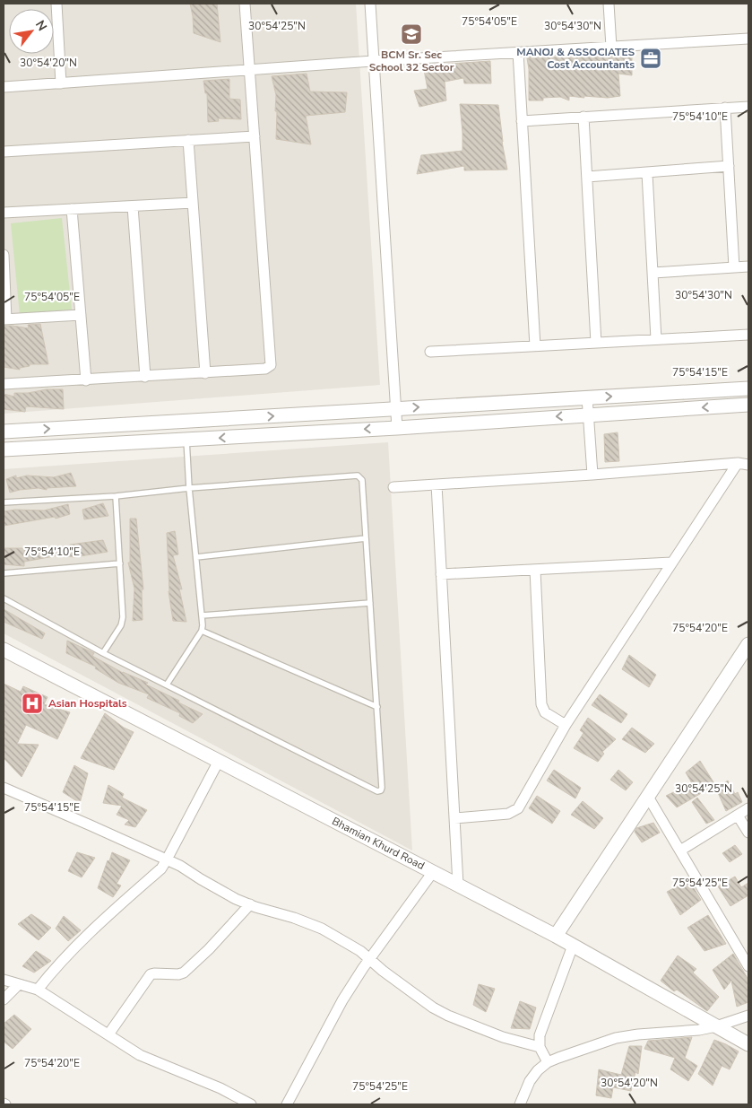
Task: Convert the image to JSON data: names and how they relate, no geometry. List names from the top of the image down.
{
  "streets": {
    "street": ["Bhamian Khurd Road"]
  },
  "places": {
    "school or university": ["BCM Sr. Sec School 32 Sector"],
    "office": ["MANOJ & ASSOCIATES Cost Accountants"],
    "hospital": ["Asian Hospitals"]
  },
  "north": "top right",
  "coordinates": [
    "75°54'05\"E",
    "30°54'25\"N",
    "30°54'30\"N",
    "30°54'20\"N",
    "75°54'10\"E",
    "75°54'15\"E",
    "75°54'20\"E",
    "75°54'25\"E"
  ]
}
